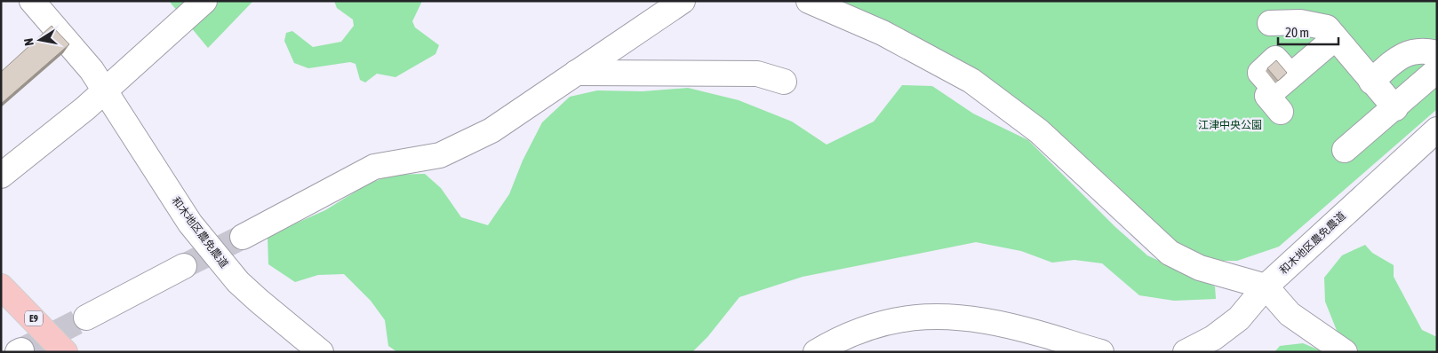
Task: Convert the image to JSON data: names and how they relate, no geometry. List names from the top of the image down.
{
  "streets": {
    "highway": ["E9"],
    "street": ["和木地区農免農道"]
  },
  "parks": ["江津中央公園"],
  "scale_bar": "20 m",
  "north": "left"
}
